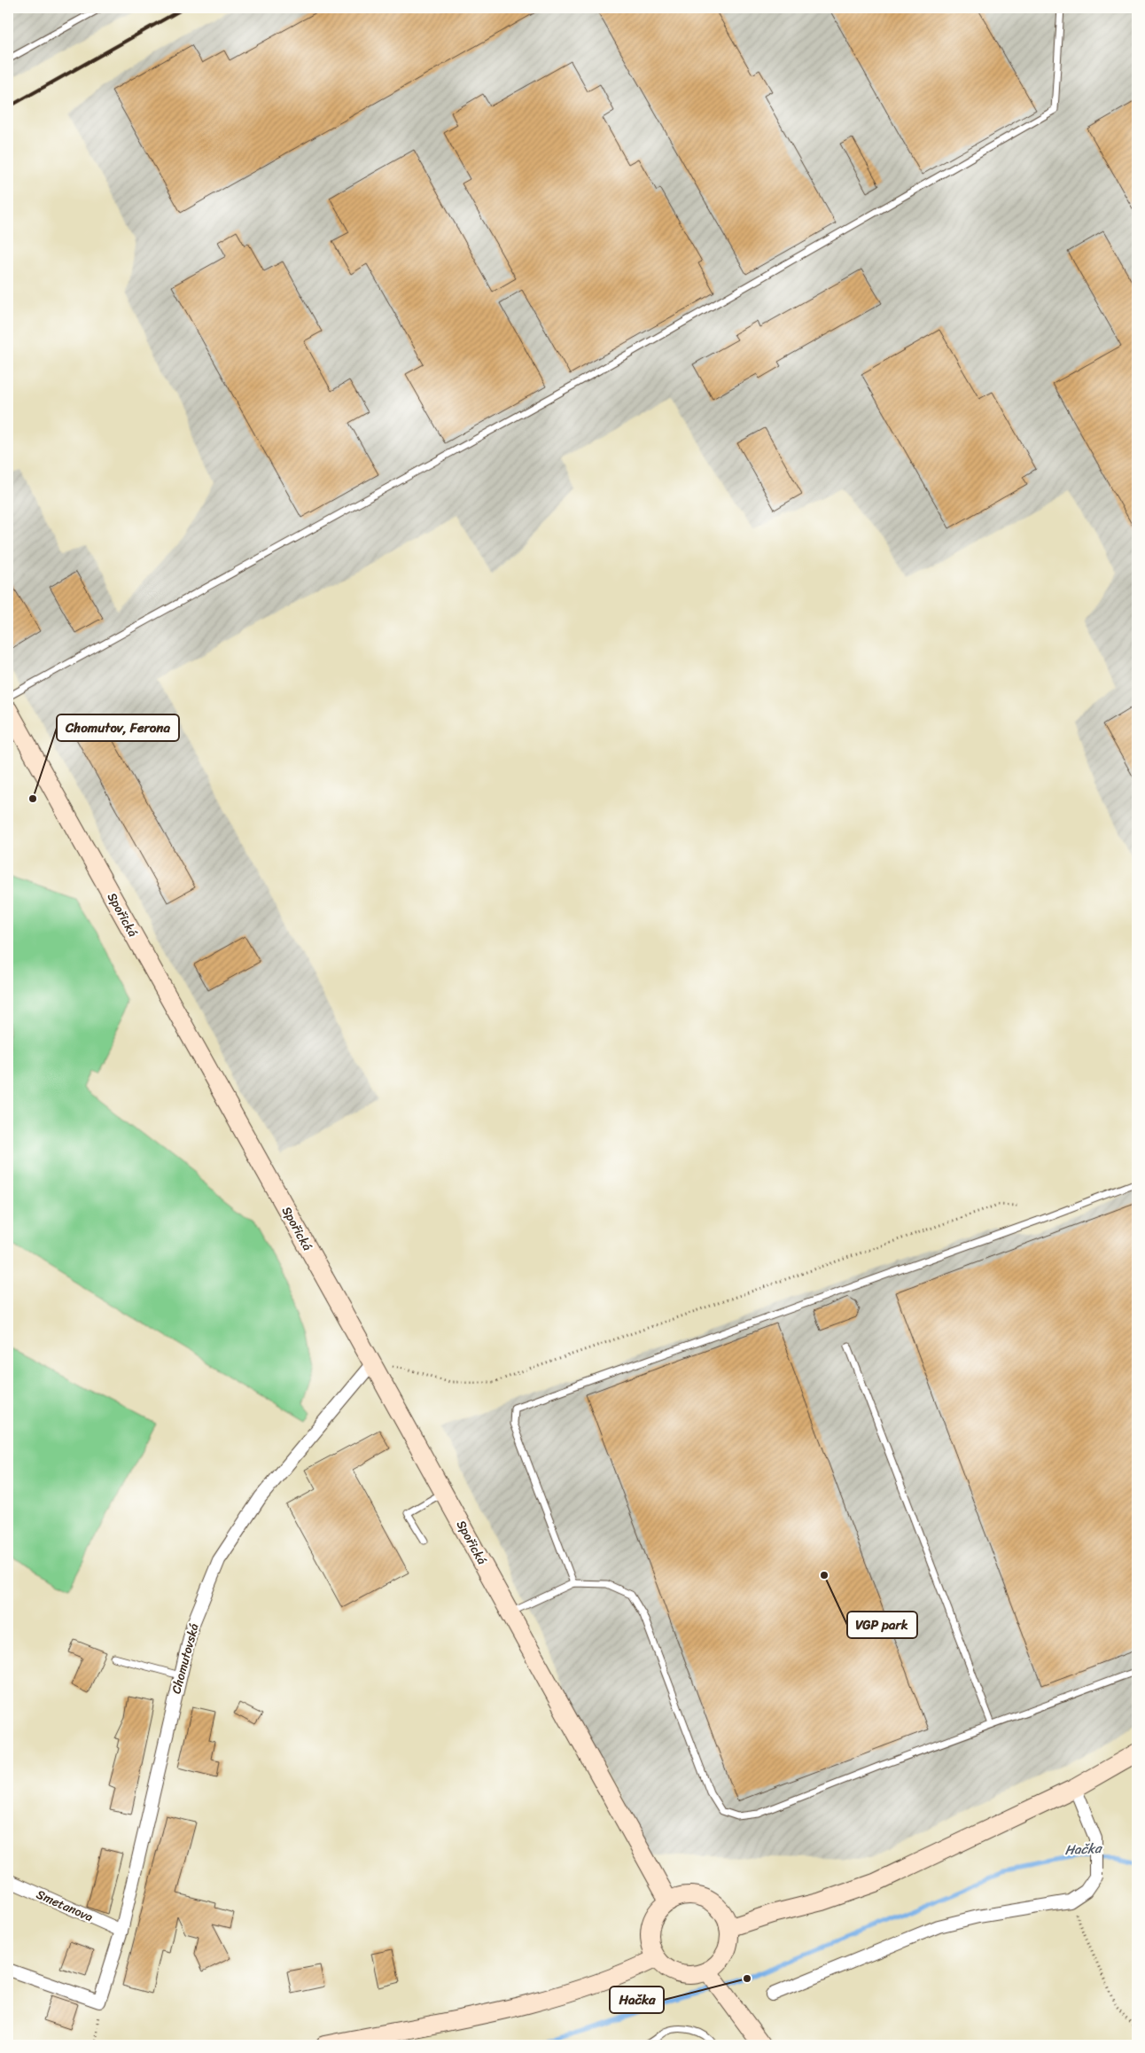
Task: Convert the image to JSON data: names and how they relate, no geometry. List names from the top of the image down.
{
  "streets": {
    "street": ["Spořická", "Chomutovská", "Smetanova"]
  },
  "crossings": [
    ["Spořická", "Chomutovská"],
    ["Chomutovská", "Smetanova"]
  ],
  "water": ["Hačka"],
  "places": ["Chomutov, Ferona", "VGP park", "Hačka"]
}
